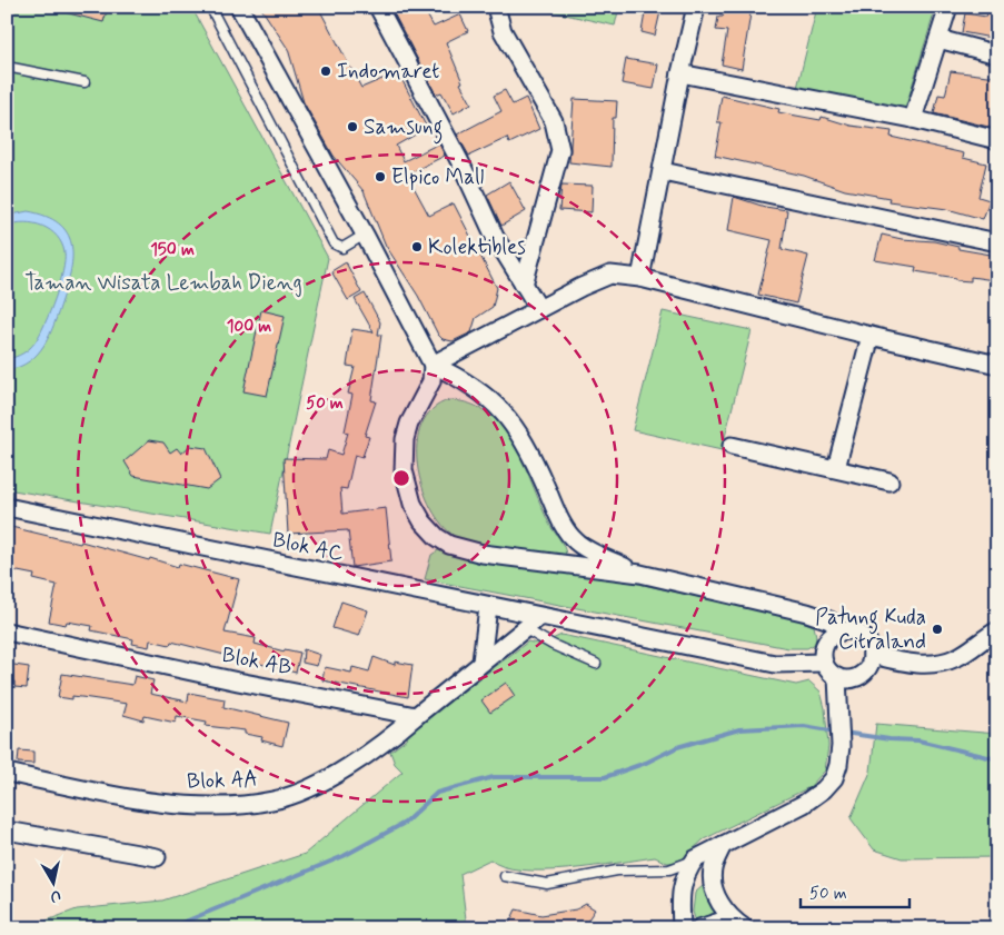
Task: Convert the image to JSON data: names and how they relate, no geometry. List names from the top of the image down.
{
  "streets": {
    "street": ["Blok AC", "Blok AB", "Blok AA"]
  },
  "crossings": [
    ["Blok AB", "Blok AA"]
  ],
  "parks": ["Taman Wisata Lembah Dieng"],
  "places": [
    "Indomaret",
    "Samsung",
    "Elpico Mall",
    "Kolektibles",
    "Patung Kuda Citraland"
  ],
  "scale_bar": "50 m",
  "north": "bottom",
  "rings": ["150 m", "100 m", "50 m"]
}
